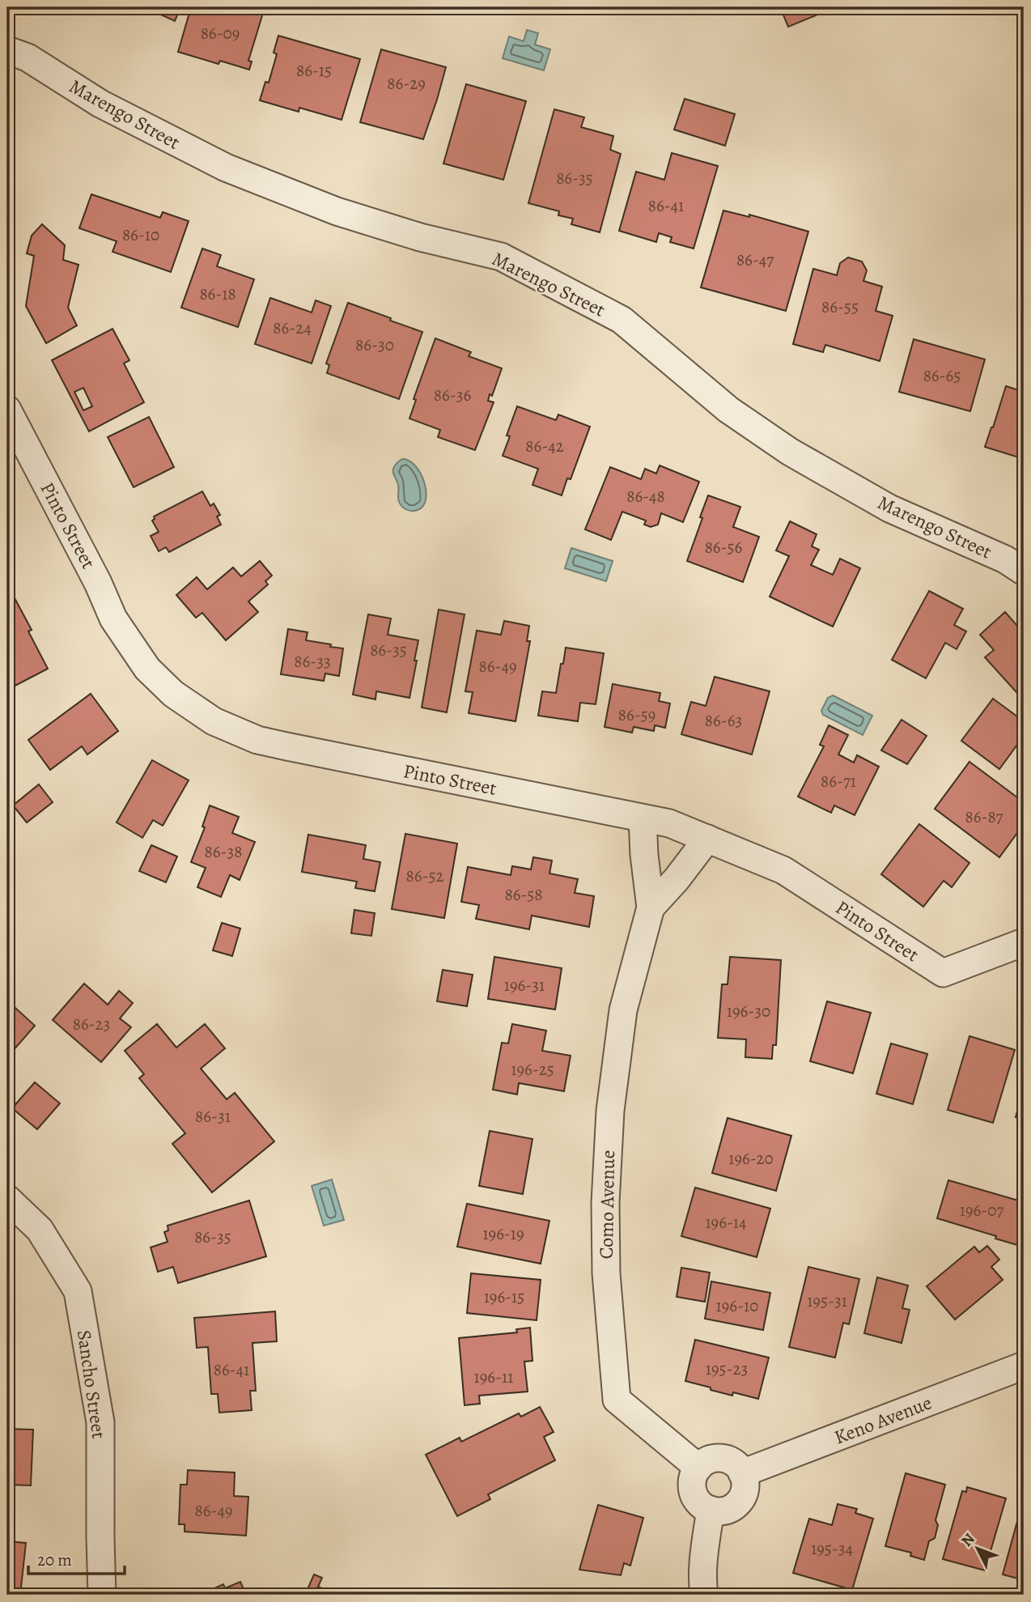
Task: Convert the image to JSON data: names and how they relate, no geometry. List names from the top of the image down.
{
  "streets": {
    "street": [
      "Marengo Street",
      "Pinto Street",
      "Como Avenue",
      "Sancho Street",
      "Keno Avenue"
    ]
  },
  "crossings": [
    ["Pinto Street", "Como Avenue"],
    ["Como Avenue", "Keno Avenue"]
  ],
  "house_numbers": [
    "86-09",
    "86-15",
    "86-29",
    "86-35",
    "86-41",
    "86-10",
    "86-47",
    "86-18",
    "86-55",
    "86-24",
    "86-30",
    "86-65",
    "86-36",
    "86-42",
    "86-48",
    "86-56",
    "86-35",
    "86-33",
    "86-49",
    "86-59",
    "86-63",
    "86-71",
    "86-87",
    "86-38",
    "86-52",
    "86-58",
    "196-31",
    "196-30",
    "86-23",
    "196-25",
    "86-31",
    "196-20",
    "196-07",
    "196-14",
    "196-19",
    "86-35",
    "196-15",
    "195-31",
    "196-10",
    "195-23",
    "86-41",
    "196-11",
    "86-49",
    "195-34"
  ],
  "scale_bar": "20 m",
  "north": "top left"
}
